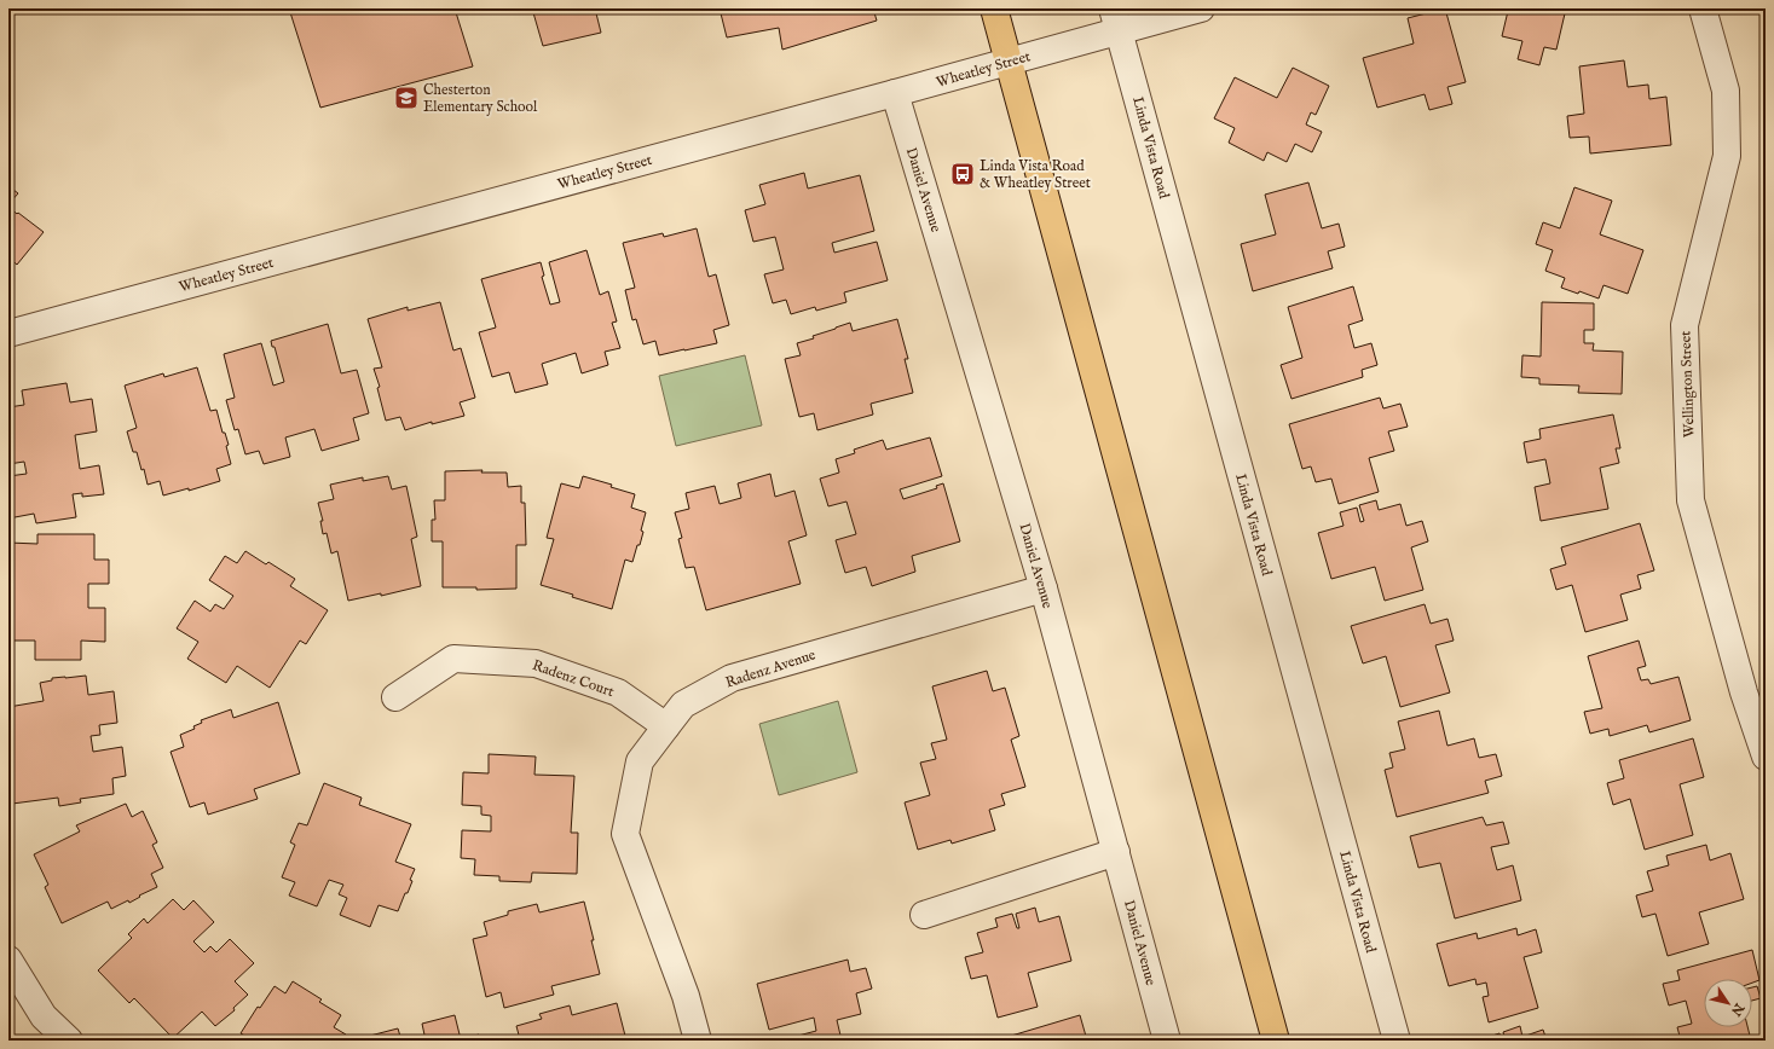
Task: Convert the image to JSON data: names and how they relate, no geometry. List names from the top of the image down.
{
  "streets": {
    "street": [
      "Wheatley Street",
      "Linda Vista Road",
      "Daniel Avenue",
      "Wellington Street",
      "Radenz Avenue",
      "Radenz Court"
    ]
  },
  "crossings": [
    ["Wheatley Street", "Linda Vista Road"],
    ["Wheatley Street", "Daniel Avenue"],
    ["Daniel Avenue", "Radenz Avenue"],
    ["Radenz Avenue", "Radenz Court"]
  ],
  "places": {
    "school or university": ["Chesterton Elementary School"],
    "bus stop": ["Linda Vista Road & Wheatley Street"]
  },
  "north": "bottom right"
}
